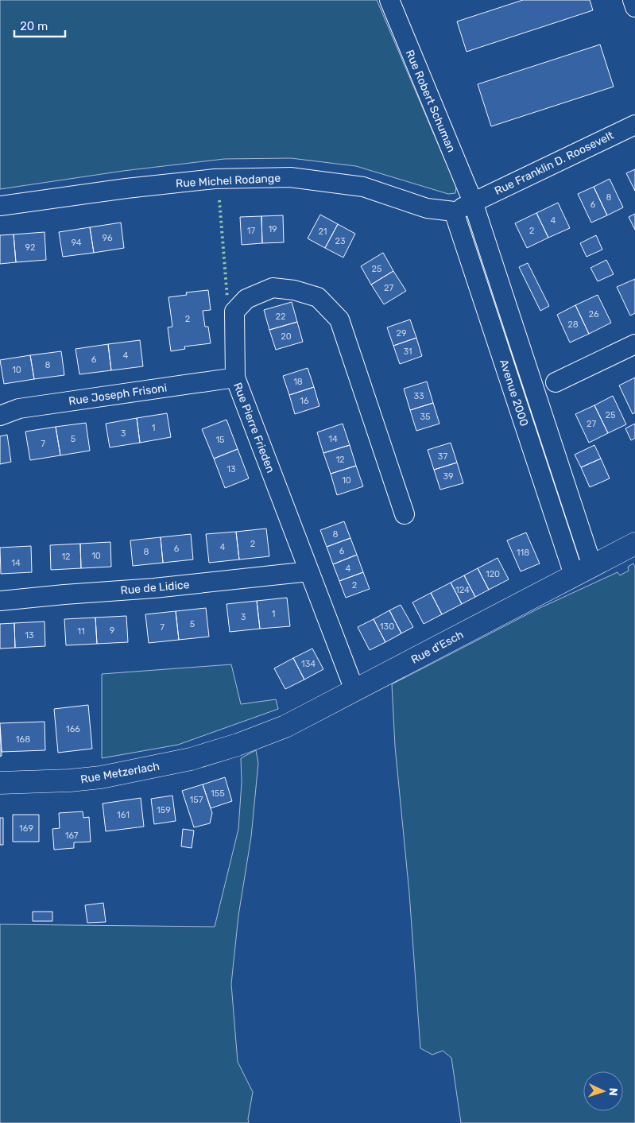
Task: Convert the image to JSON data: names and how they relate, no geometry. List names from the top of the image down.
{
  "streets": {
    "main road": ["Rue d'Esch", "Rue Metzerlach"],
    "street": [
      "Rue Robert Schuman",
      "Rue Franklin D. Roosevelt",
      "Rue Michel Rodange",
      "Avenue 2000",
      "Rue Joseph Frisoni",
      "Rue Pierre Frieden",
      "Rue de Lidice"
    ]
  },
  "crossings": [
    ["Rue Robert Schuman", "Rue Franklin D. Roosevelt"],
    ["Rue Robert Schuman", "Avenue 2000"],
    ["Rue Franklin D. Roosevelt", "Rue Michel Rodange"],
    ["Rue Franklin D. Roosevelt", "Avenue 2000"],
    ["Rue Michel Rodange", "Avenue 2000"],
    ["Avenue 2000", "Rue d'Esch"],
    ["Rue Joseph Frisoni", "Rue Pierre Frieden"],
    ["Rue Pierre Frieden", "Rue de Lidice"],
    ["Rue Pierre Frieden", "Rue d'Esch"],
    ["Rue d'Esch", "Rue Metzerlach"]
  ],
  "house_numbers": [
    "8",
    "6",
    "4",
    "19",
    "17",
    "2",
    "21",
    "96",
    "23",
    "94",
    "92",
    "25",
    "27",
    "26",
    "22",
    "2",
    "28",
    "29",
    "20",
    "31",
    "4",
    "6",
    "8",
    "10",
    "18",
    "33",
    "16",
    "25",
    "35",
    "27",
    "1",
    "3",
    "5",
    "14",
    "15",
    "7",
    "37",
    "12",
    "13",
    "39",
    "10",
    "8",
    "2",
    "4",
    "6",
    "6",
    "8",
    "118",
    "10",
    "12",
    "14",
    "4",
    "120",
    "2",
    "124",
    "1",
    "3",
    "5",
    "130",
    "7",
    "9",
    "11",
    "13",
    "134",
    "166",
    "168",
    "155",
    "157",
    "159",
    "161",
    "169",
    "167"
  ],
  "scale_bar": "20 m",
  "north": "right"
}
